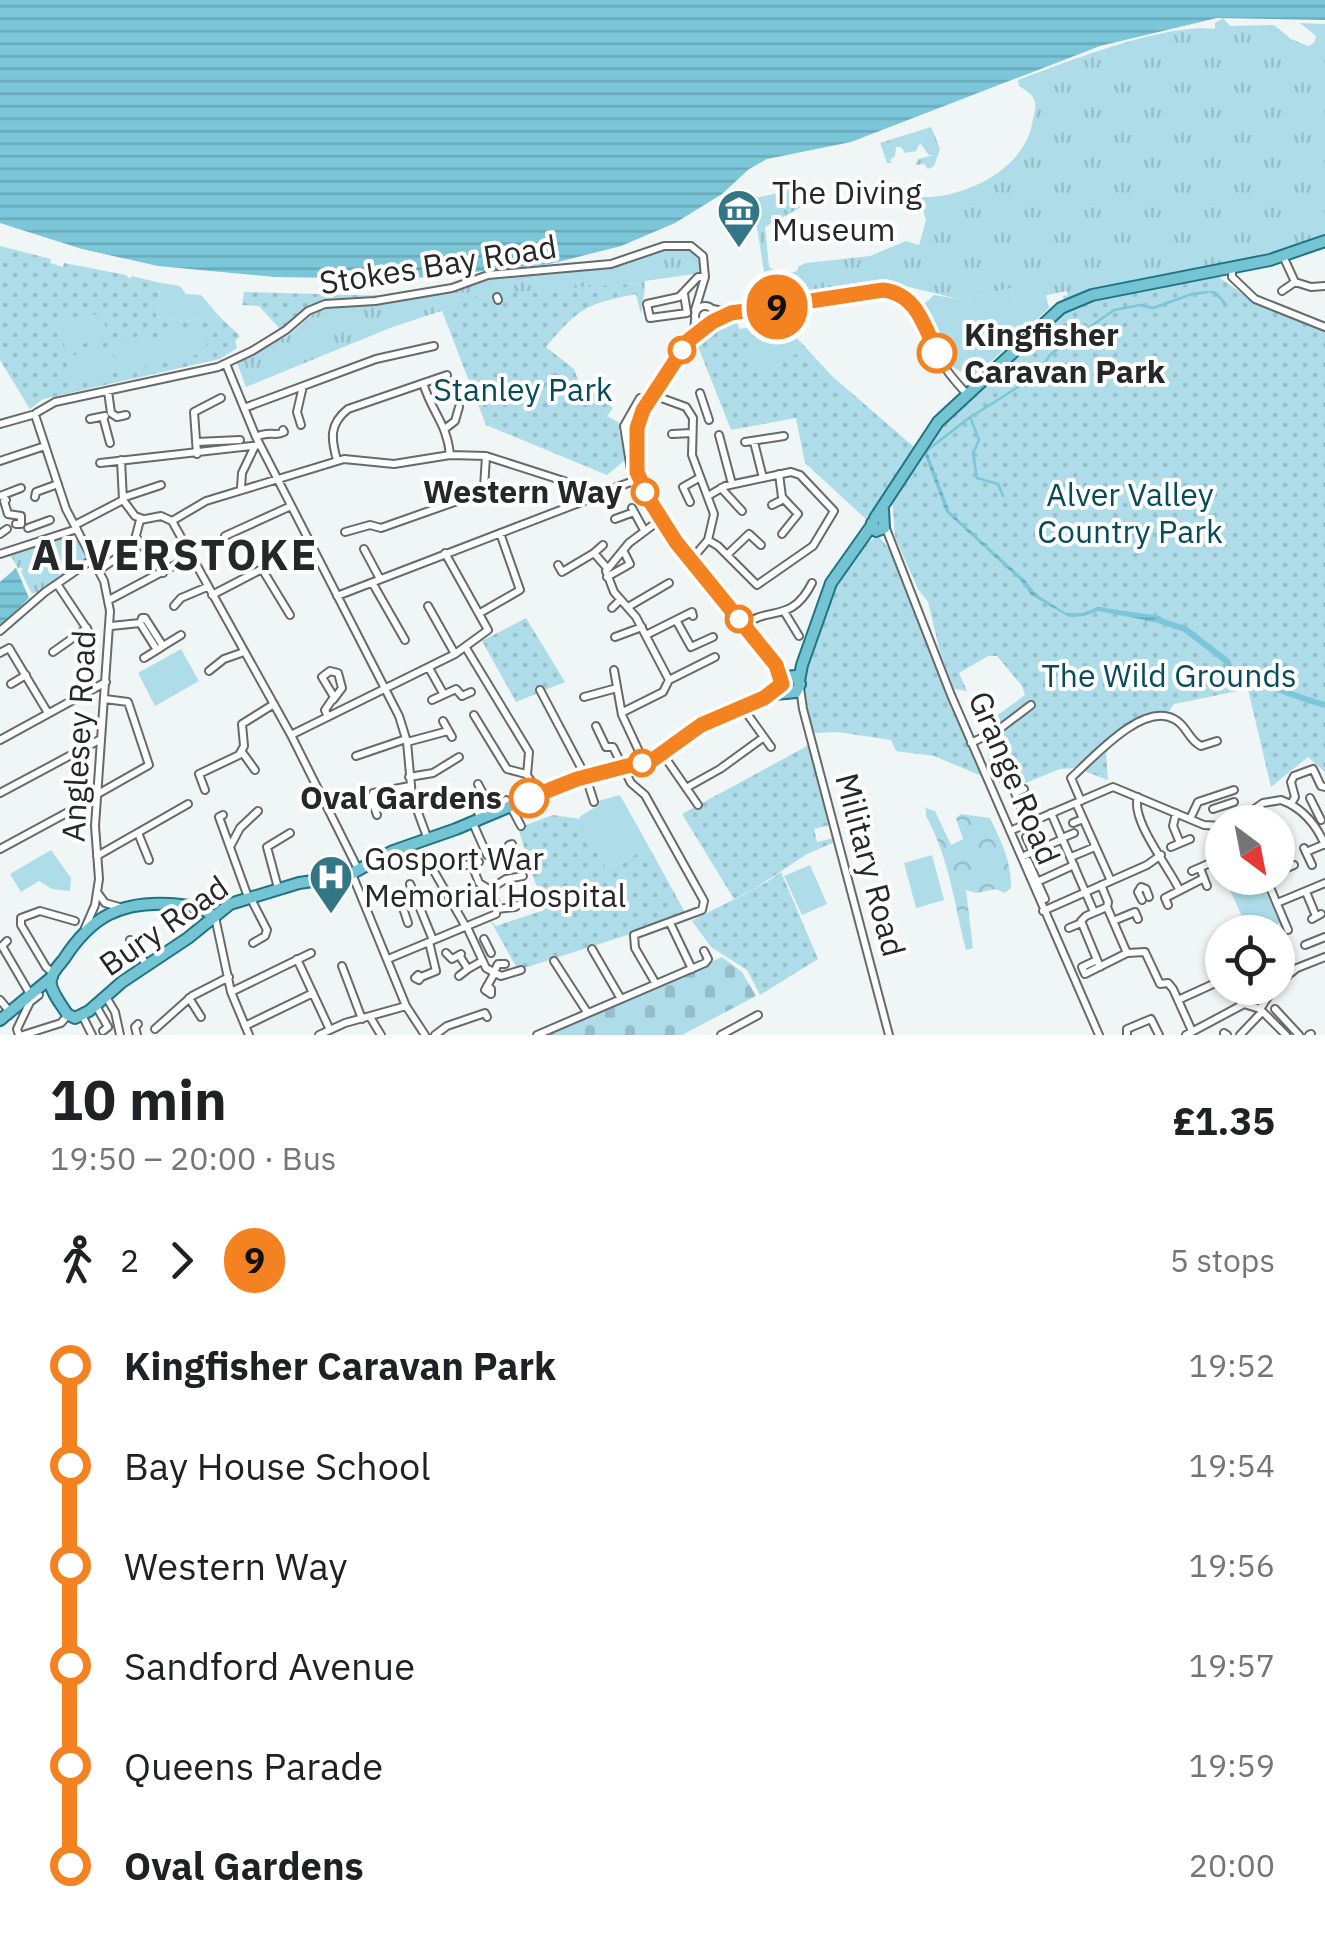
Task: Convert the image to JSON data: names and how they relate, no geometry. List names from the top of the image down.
{
  "streets": {
    "main road": ["Bury Road"],
    "street": [
      "Stokes Bay Road",
      "Anglesey Road",
      "Grange Road",
      "Military Road"
    ]
  },
  "crossings": [
    ["Stokes Bay Road", "Anglesey Road"],
    ["Military Road", "Bury Road"]
  ],
  "districts": ["ALVERSTOKE"],
  "parks": ["Stanley Park", "Alver Valley Country Park", "The Wild Grounds"],
  "places": {
    "museum": ["The Diving Museum"],
    "other": ["Kingfisher Caravan Park", "Western Way", "Oval Gardens"],
    "hospital": ["Gosport War Memorial Hospital"]
  },
  "lines": ["bus line 9"],
  "north": "bottom right",
  "page": {
    "on_map": "9",
    "heading": ["10 min", "19:50 – 20:00 · Bus", "£1.35"],
    "legs": ["2", "9", "5 stops"],
    "list": [
      {
        "name": "Kingfisher Caravan Park",
        "value": "19:52"
      },
      {
        "name": "Bay House School",
        "value": "19:54"
      },
      {
        "name": "Western Way",
        "value": "19:56"
      },
      {
        "name": "Sandford Avenue",
        "value": "19:57"
      },
      {
        "name": "Queens Parade",
        "value": "19:59"
      },
      {
        "name": "Oval Gardens",
        "value": "20:00"
      }
    ]
  }
}
